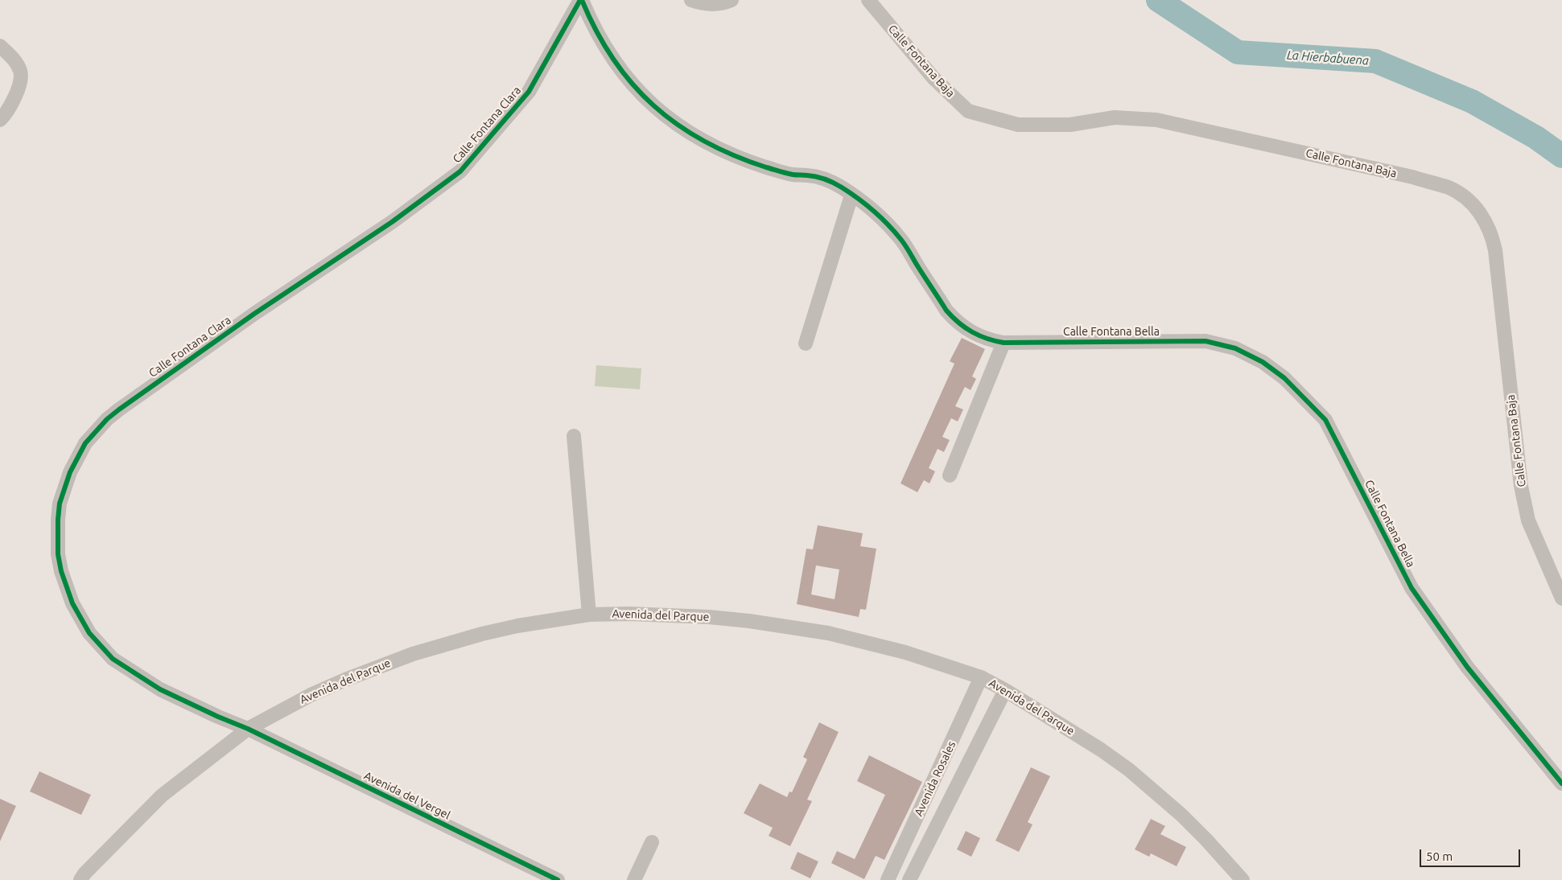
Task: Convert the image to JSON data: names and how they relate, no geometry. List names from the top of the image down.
{
  "streets": {
    "street": [
      "Calle Fontana Baja",
      "Calle Fontana Clara",
      "Calle Fontana Bella",
      "Avenida del Parque",
      "Avenida Rosales",
      "Avenida del Vergel"
    ]
  },
  "crossings": [
    ["Calle Fontana Clara", "Calle Fontana Bella"],
    ["Calle Fontana Clara", "Avenida del Parque"],
    ["Calle Fontana Clara", "Avenida del Vergel"],
    ["Avenida del Parque", "Avenida Rosales"],
    ["Avenida del Parque", "Avenida del Vergel"]
  ],
  "water": ["La Hierbabuena"],
  "scale_bar": "50 m"
}
